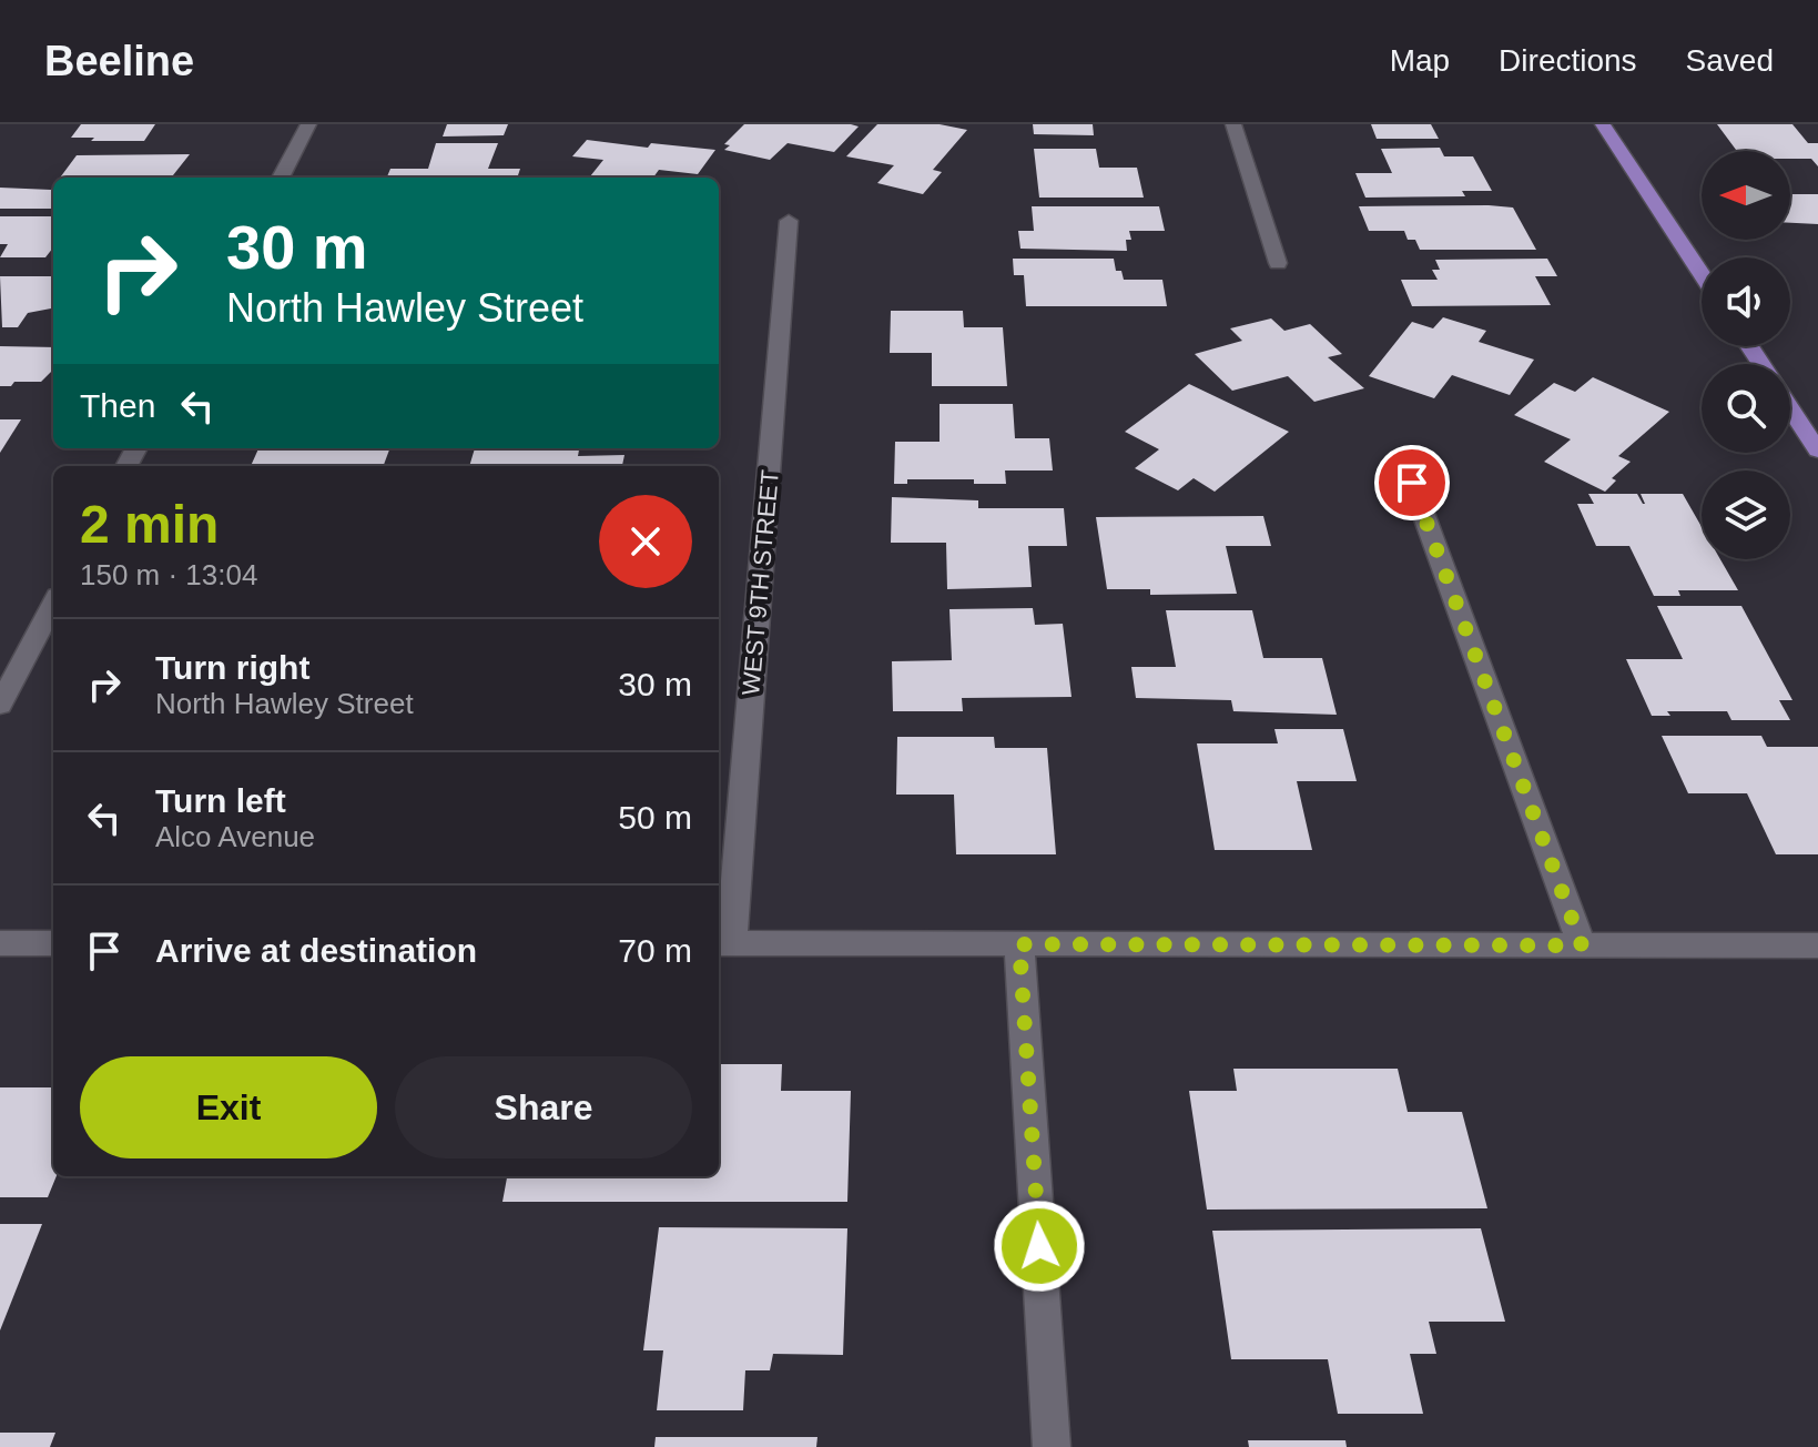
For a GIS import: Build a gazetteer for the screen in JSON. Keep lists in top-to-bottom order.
{
  "streets": {
    "street": ["WEST 9TH STREET"]
  },
  "north": "left",
  "page": {
    "header": "Beeline",
    "nav": ["Map", "Directions", "Saved"],
    "turn": ["30 m", "North Hawley Street"],
    "then": "Then",
    "heading": ["2 min", "150 m · 13:04"],
    "list": [
      {
        "name": "Turn right",
        "note": "North Hawley Street",
        "value": "30 m"
      },
      {
        "name": "Turn left",
        "note": "Alco Avenue",
        "value": "50 m"
      },
      {
        "name": "Arrive at destination",
        "value": "70 m"
      }
    ],
    "buttons": ["Exit", "Share"]
  }
}
